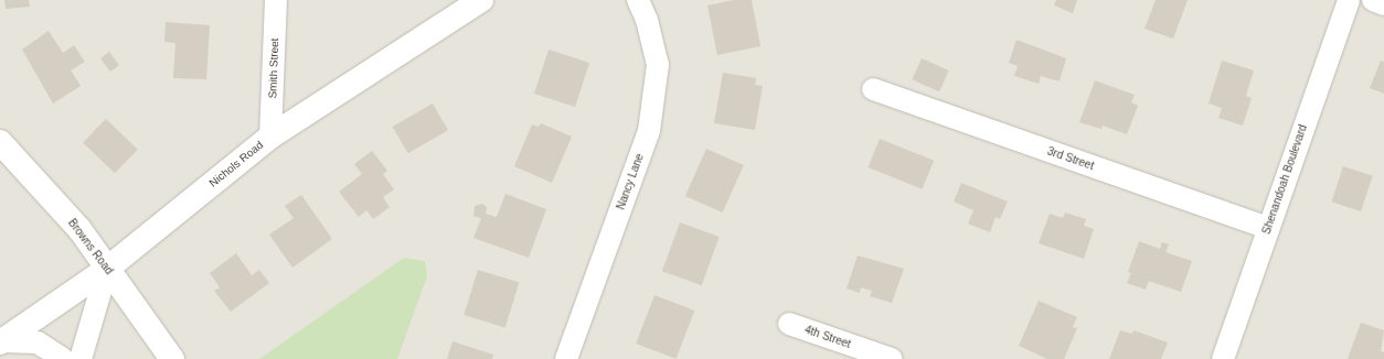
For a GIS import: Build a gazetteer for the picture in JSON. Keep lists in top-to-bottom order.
{
  "streets": {
    "street": [
      "Smith Street",
      "3rd Street",
      "Nichols Road",
      "Shenandoah Boulevard",
      "Nancy Lane",
      "Browns Road",
      "4th Street"
    ]
  },
  "crossings": [
    ["Smith Street", "Nichols Road"],
    ["3rd Street", "Shenandoah Boulevard"],
    ["Nichols Road", "Browns Road"]
  ]
}
